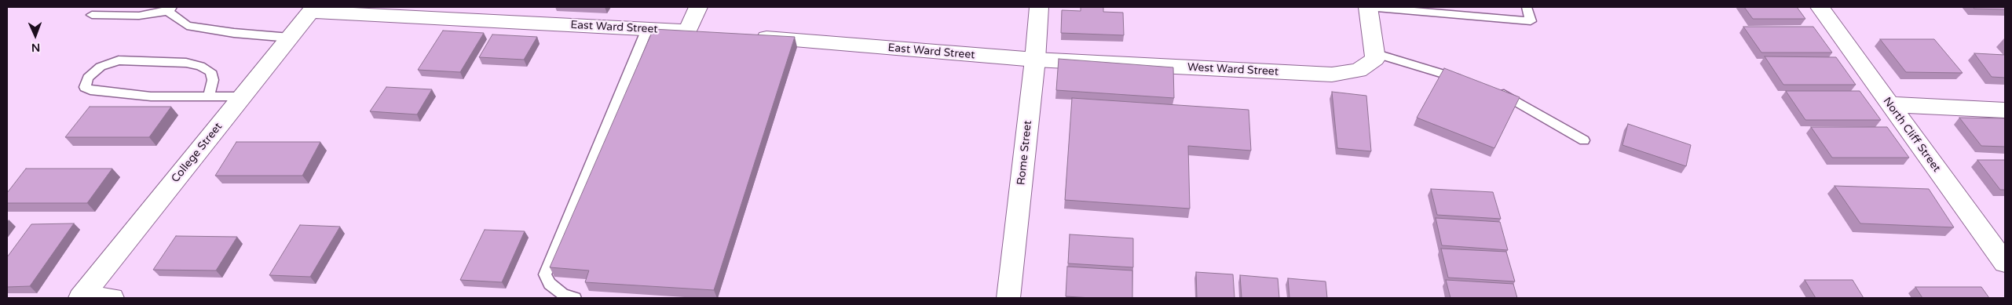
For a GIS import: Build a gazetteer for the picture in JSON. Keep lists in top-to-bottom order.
{
  "streets": {
    "street": [
      "East Ward Street",
      "West Ward Street",
      "North Cliff Street",
      "College Street",
      "Rome Street"
    ]
  },
  "crossings": [
    ["East Ward Street", "West Ward Street"],
    ["East Ward Street", "College Street"],
    ["East Ward Street", "Rome Street"],
    ["West Ward Street", "Rome Street"]
  ],
  "north": "bottom"
}
